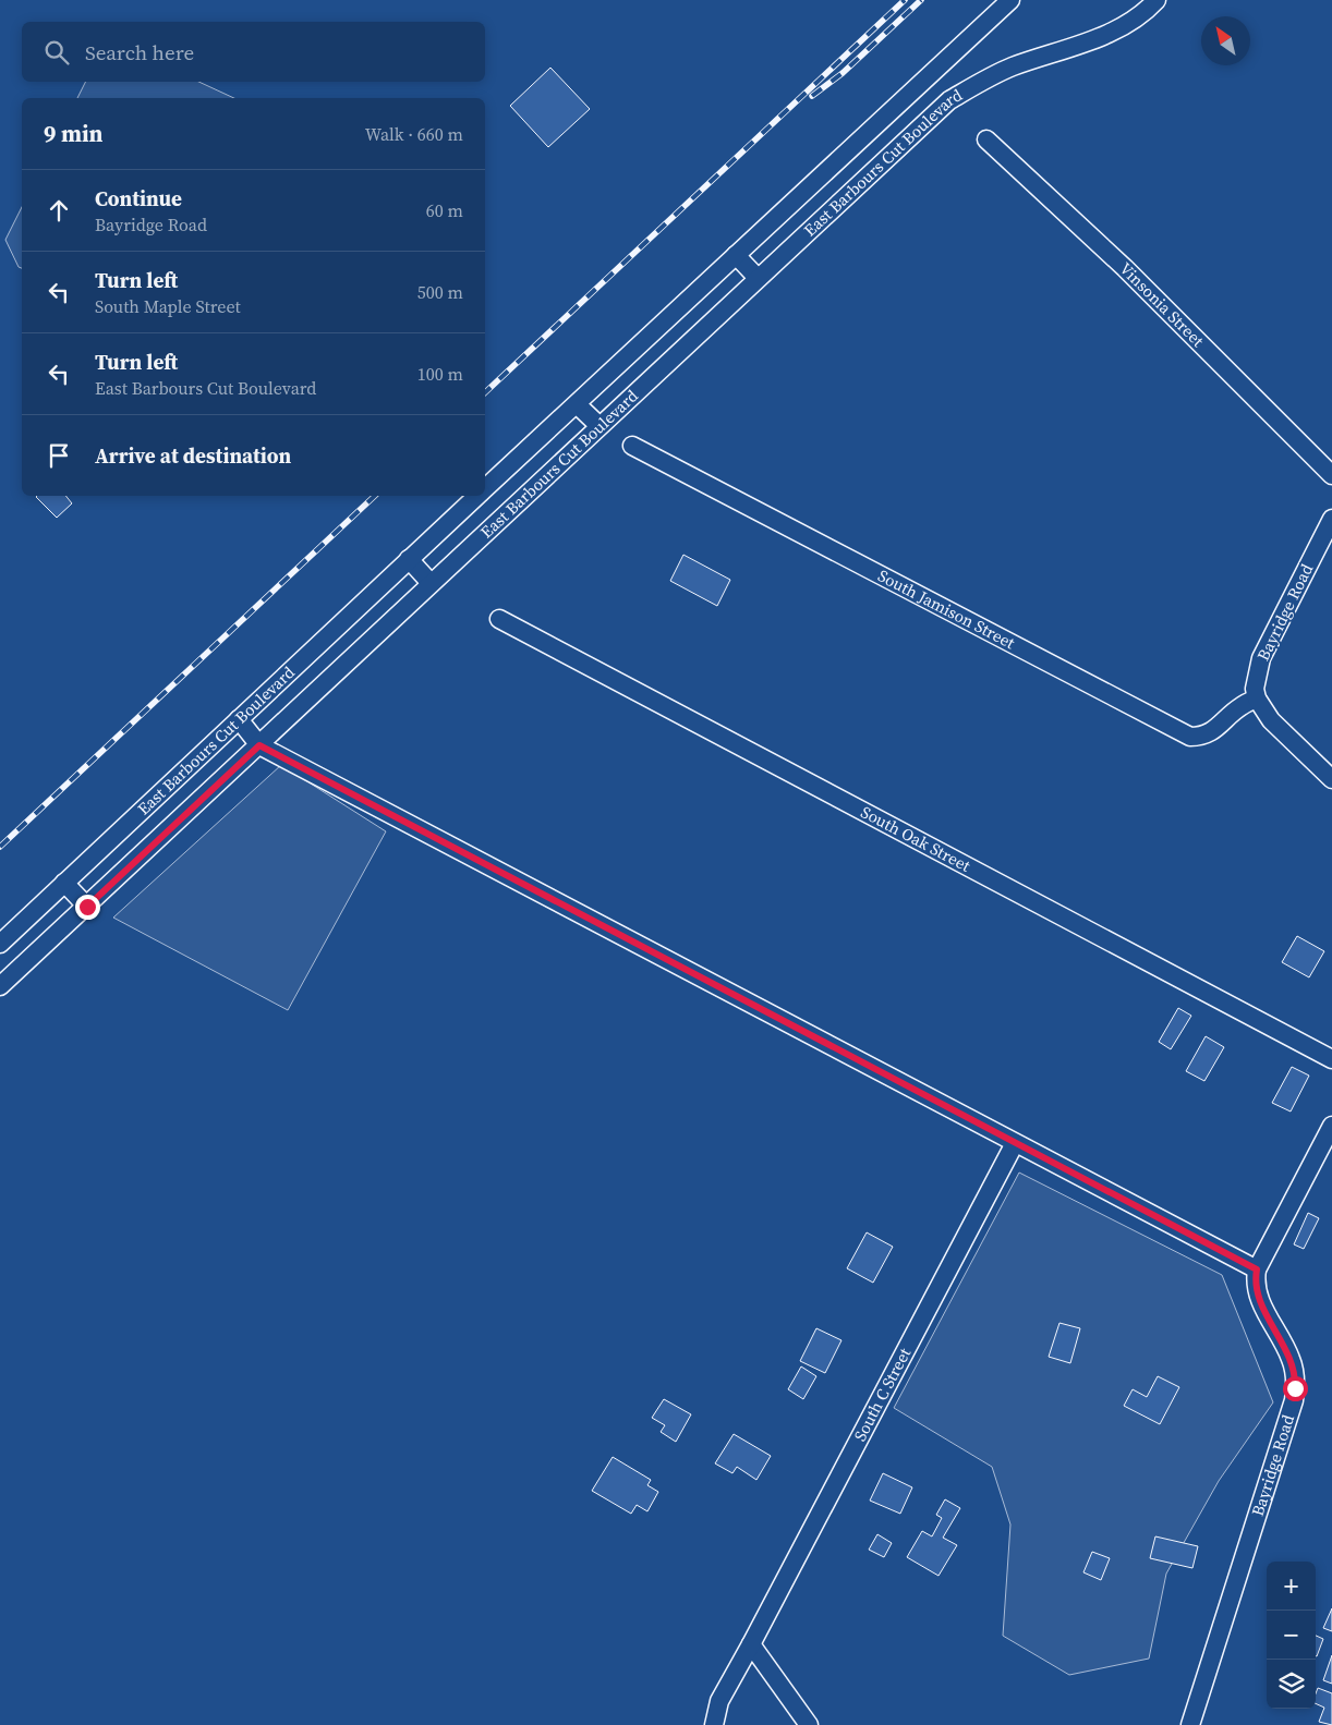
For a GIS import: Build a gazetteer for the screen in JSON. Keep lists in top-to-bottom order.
{
  "streets": {
    "street": [
      "East Barbours Cut Boulevard",
      "Vinsonia Street",
      "South Jamison Street",
      "Bayridge Road",
      "South Oak Street",
      "South C Street"
    ]
  },
  "crossings": [
    ["South Jamison Street", "Bayridge Road"]
  ],
  "north": "top left",
  "page": {
    "search": "Search here",
    "heading": ["9 min", "Walk · 660 m"],
    "list": [
      ["Continue", "Bayridge Road", "60 m"],
      ["Turn left", "South Maple Street", "500 m"],
      ["Turn left", "East Barbours Cut Boulevard", "100 m"],
      "Arrive at destination"
    ],
    "map_buttons": ["+", "−"]
  }
}
